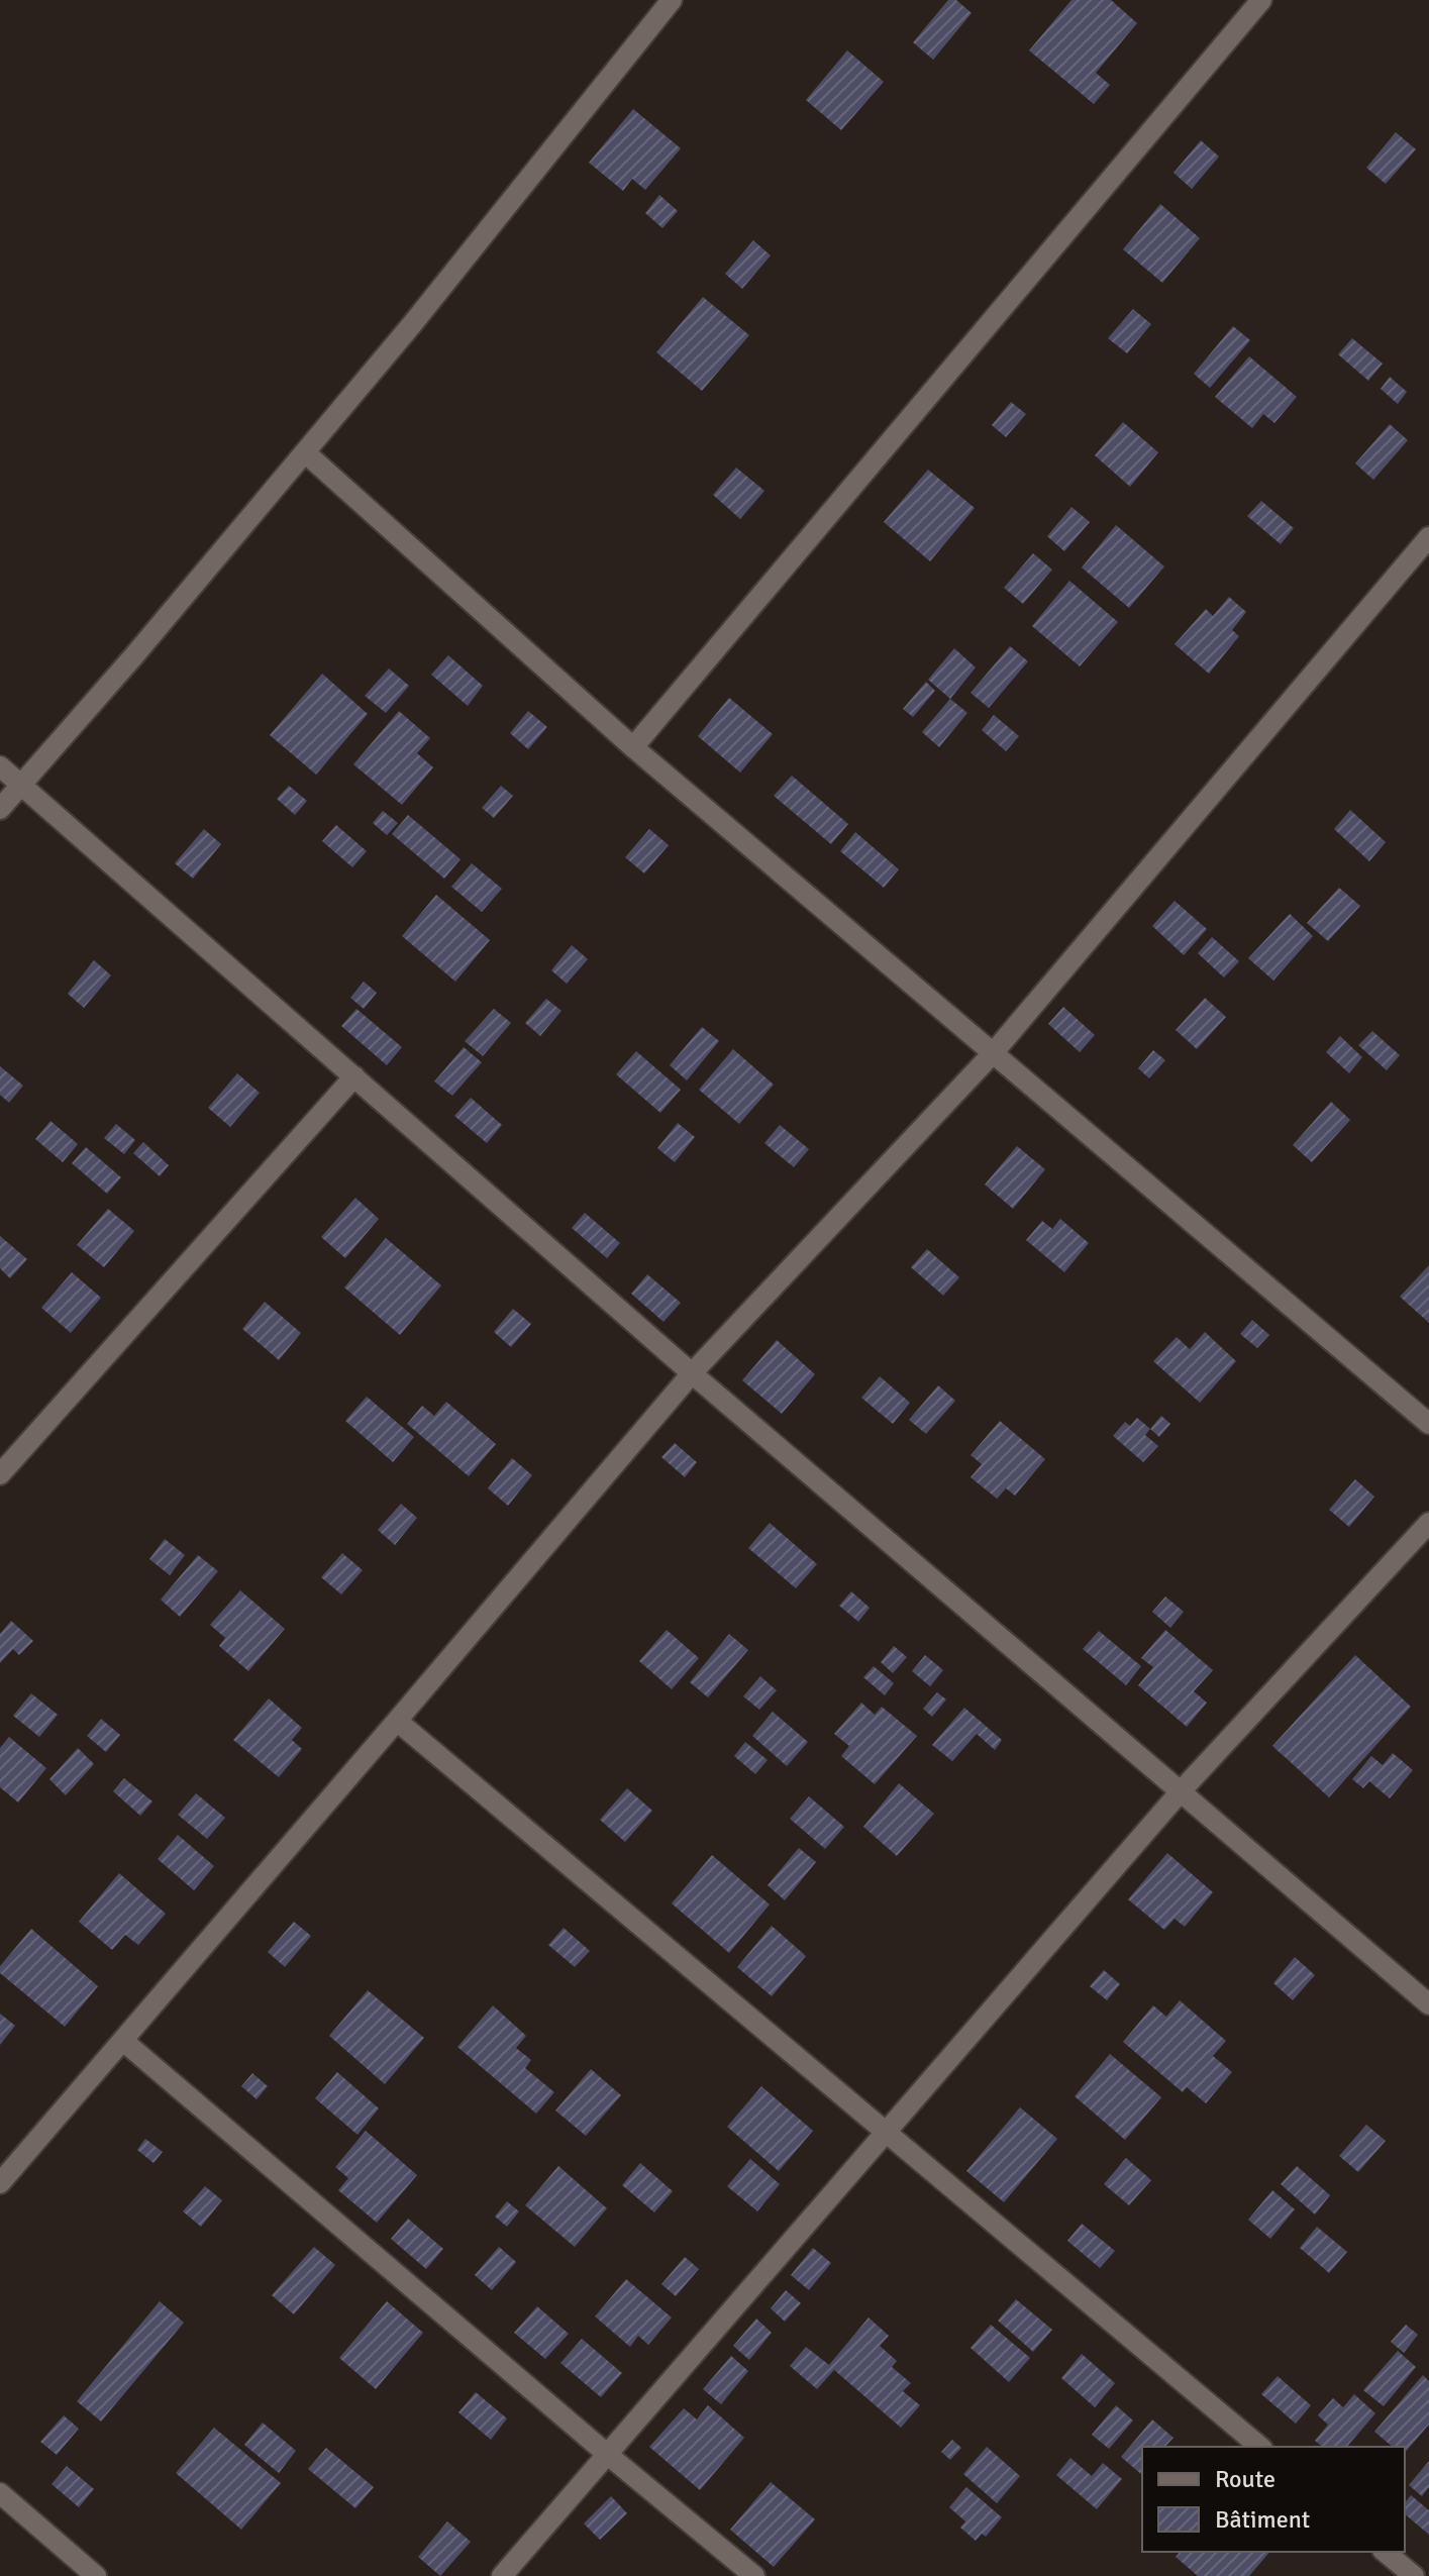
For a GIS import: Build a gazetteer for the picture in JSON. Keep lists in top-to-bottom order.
{
  "legend": ["Route", "Bâtiment"]
}
